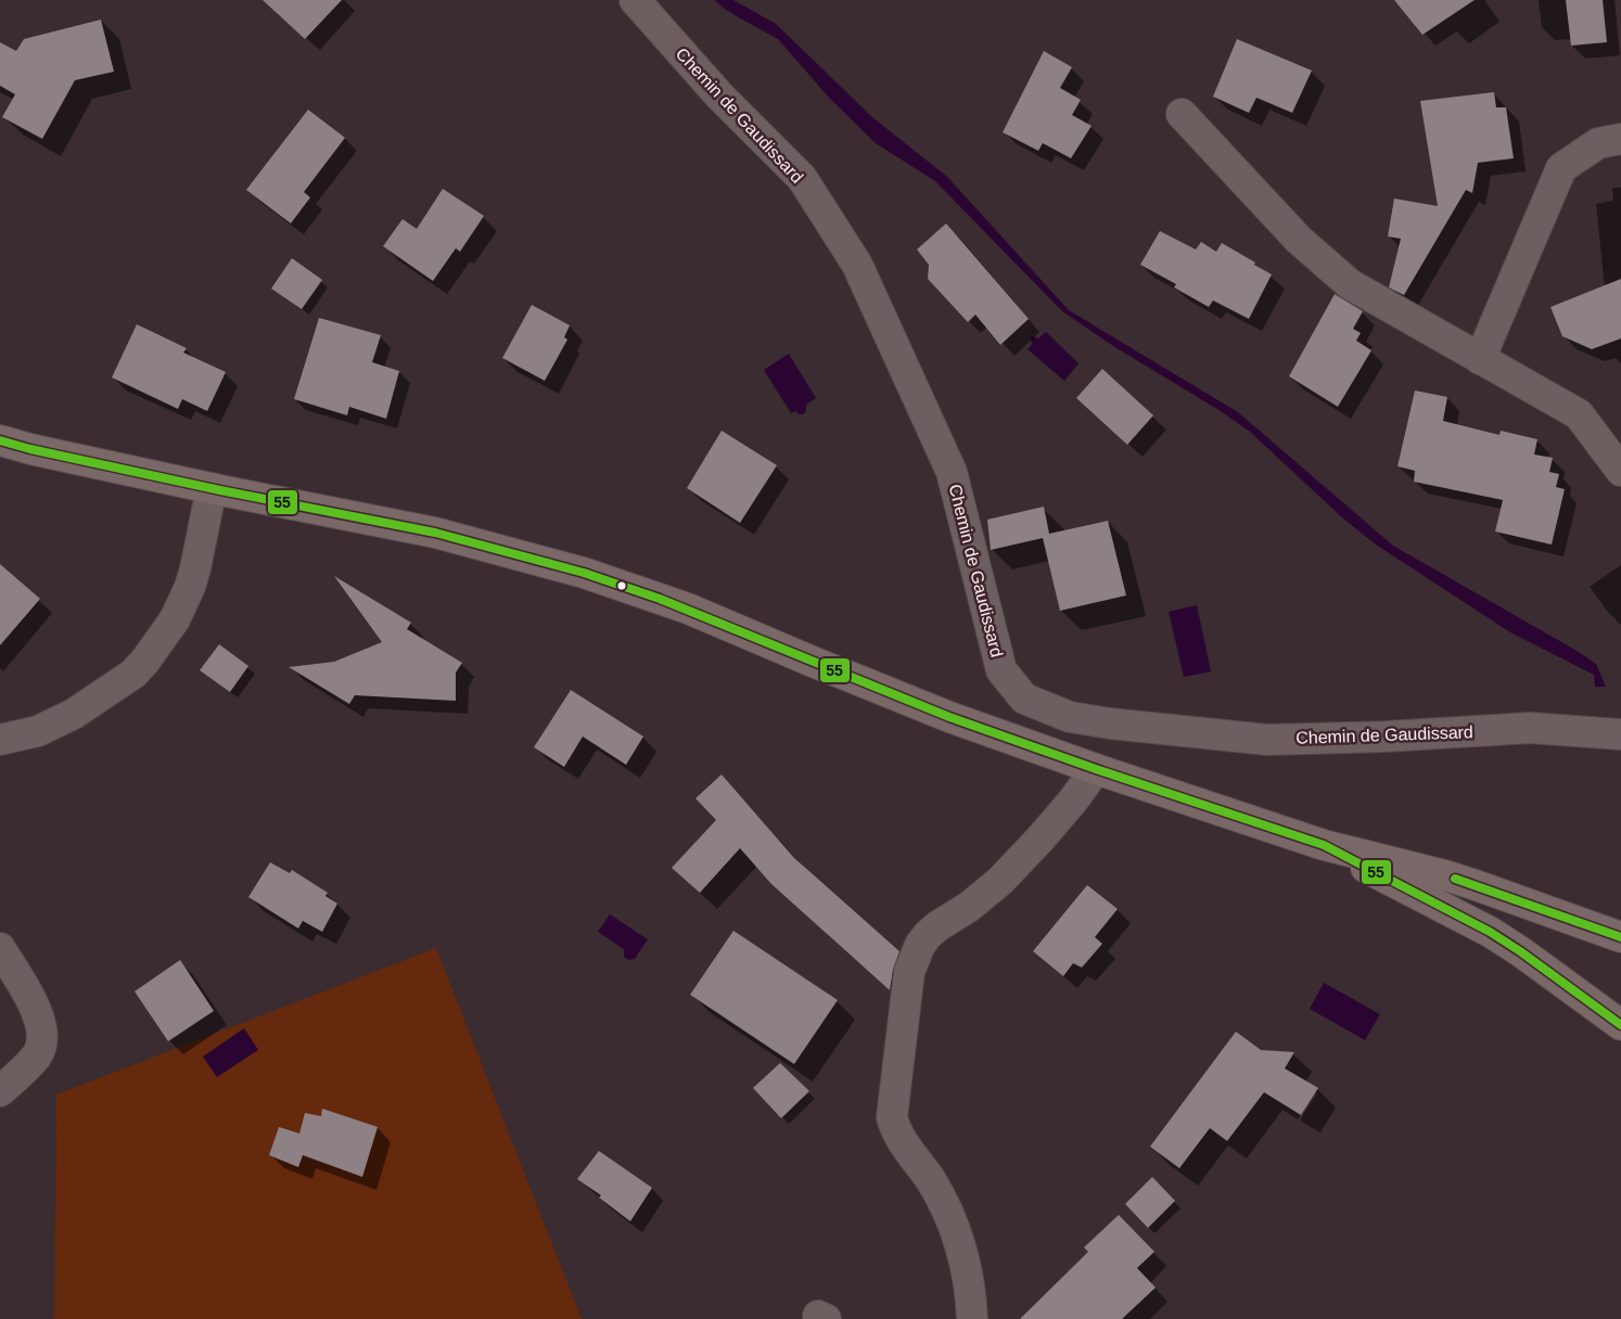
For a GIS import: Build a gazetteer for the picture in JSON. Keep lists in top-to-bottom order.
{
  "streets": {
    "street": ["Chemin de Gaudissard"]
  },
  "lines": ["transit line 55"]
}
